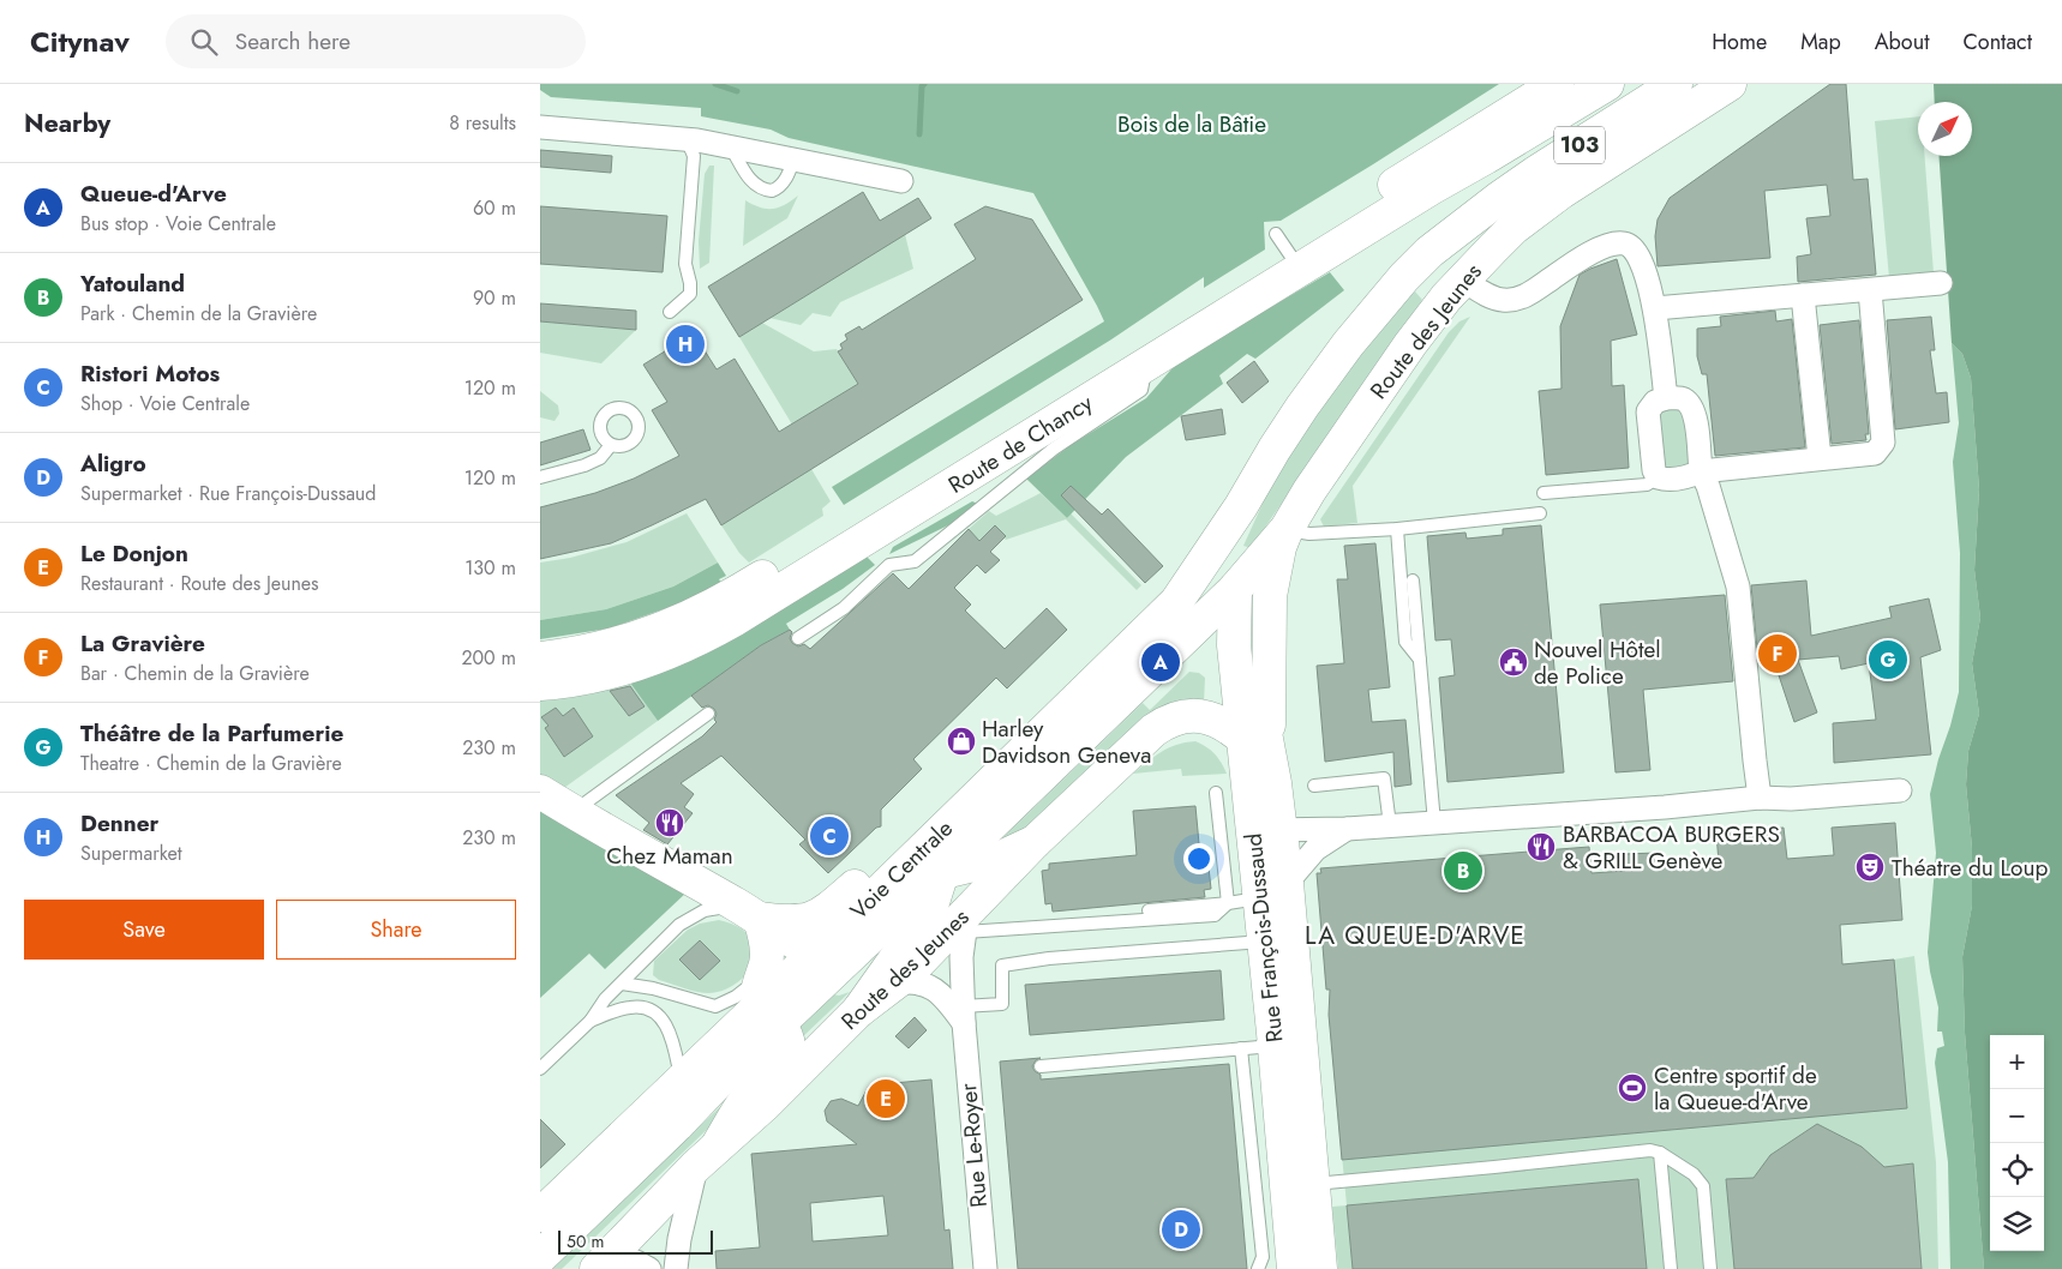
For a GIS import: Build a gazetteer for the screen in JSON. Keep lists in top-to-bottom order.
{
  "streets": {
    "main road": [
      "103",
      "Route des Jeunes",
      "Route de Chancy",
      "Voie Centrale",
      "Rue François-Dussaud"
    ],
    "street": ["Rue Le-Royer"]
  },
  "crossings": [
    ["Route des Jeunes", "Voie Centrale"],
    ["Route des Jeunes", "Rue François-Dussaud"],
    ["Route des Jeunes", "Rue Le-Royer"],
    ["Voie Centrale", "Rue François-Dussaud"]
  ],
  "districts": ["LA QUEUE-D'ARVE"],
  "parks": ["Bois de la Bâtie"],
  "places": {
    "public building": ["Nouvel Hôtel de Police"],
    "shop": ["Harley Davidson Geneva"],
    "restaurant": ["Chez Maman", "BARBACOA BURGERS & GRILL Genève"],
    "theatre": ["Théatre du Loup"],
    "sports": ["Centre sportif de la Queue-d'Arve"]
  },
  "scale_bar": "50 m",
  "north": "top right",
  "page": {
    "header": "Citynav",
    "search": "Search here",
    "nav": [
      "Home",
      "Map",
      "About",
      "Contact"
    ],
    "heading": ["Nearby", "8 results"],
    "list": [
      {
        "mark": "A",
        "name": "Queue-d'Arve",
        "note": "Bus stop · Voie Centrale",
        "value": "60 m"
      },
      {
        "mark": "B",
        "name": "Yatouland",
        "note": "Park · Chemin de la Gravière",
        "value": "90 m"
      },
      {
        "mark": "C",
        "name": "Ristori Motos",
        "note": "Shop · Voie Centrale",
        "value": "120 m"
      },
      {
        "mark": "D",
        "name": "Aligro",
        "note": "Supermarket · Rue François-Dussaud",
        "value": "120 m"
      },
      {
        "mark": "E",
        "name": "Le Donjon",
        "note": "Restaurant · Route des Jeunes",
        "value": "130 m"
      },
      {
        "mark": "F",
        "name": "La Gravière",
        "note": "Bar · Chemin de la Gravière",
        "value": "200 m"
      },
      {
        "mark": "G",
        "name": "Théâtre de la Parfumerie",
        "note": "Theatre · Chemin de la Gravière",
        "value": "230 m"
      },
      {
        "mark": "H",
        "name": "Denner",
        "note": "Supermarket",
        "value": "230 m"
      }
    ],
    "pins": [
      "H",
      "F",
      "G",
      "A",
      "C",
      "B",
      "E",
      "D"
    ],
    "buttons": ["Save", "Share"],
    "map_buttons": ["+", "−"],
    "scale": "50 m"
  }
}
